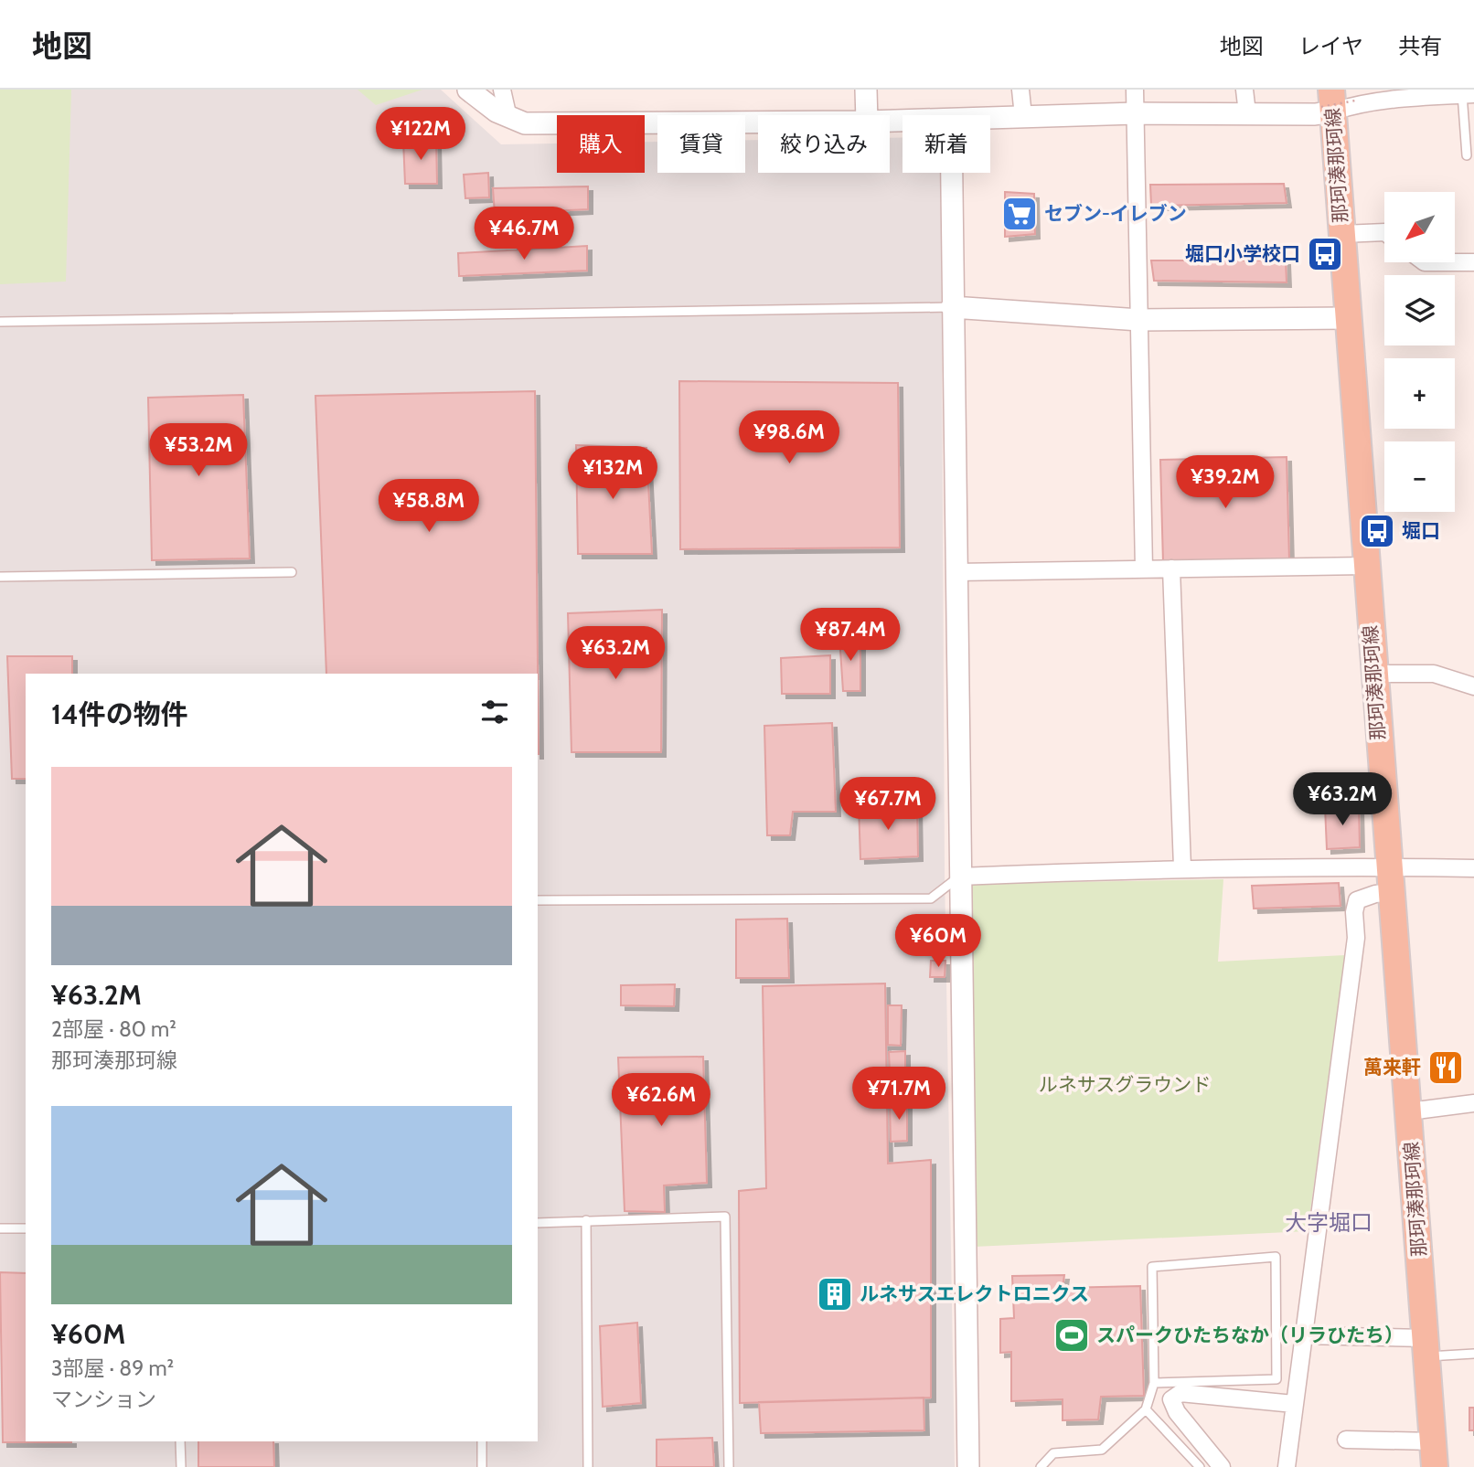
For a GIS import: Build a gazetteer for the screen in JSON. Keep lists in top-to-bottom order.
{
  "streets": {
    "main road": ["那珂湊那珂線"]
  },
  "districts": ["大字堀口"],
  "parks": ["ルネサスグラウンド"],
  "places": {
    "supermarket": ["セブン-イレブン"],
    "bus stop": ["堀口小学校口", "堀口"],
    "restaurant": ["萬来軒"],
    "building": ["ルネサスエレクトロニクス"],
    "sports": ["スパークひたちなか（リラひたち）"]
  },
  "north": "bottom left",
  "page": {
    "header": "地図",
    "nav": ["地図", "レイヤ", "共有"],
    "price": [
      "¥122M",
      "¥46.7M",
      "¥98.6M",
      "¥53.2M",
      "¥132M",
      "¥39.2M",
      "¥58.8M",
      "¥87.4M",
      "¥63.2M",
      "¥63.2M",
      "¥67.7M",
      "¥60M",
      "¥71.7M",
      "¥62.6M"
    ],
    "chip": [
      "購入",
      "賃貸",
      "絞り込み",
      "新着"
    ],
    "map_buttons": ["+", "−"],
    "heading": "14件の物件",
    "list": [
      {
        "name": "¥63.2M",
        "note": "2部屋 · 80 m² · 那珂湊那珂線"
      },
      {
        "name": "¥60M",
        "note": "3部屋 · 89 m² · マンション"
      }
    ]
  }
}
